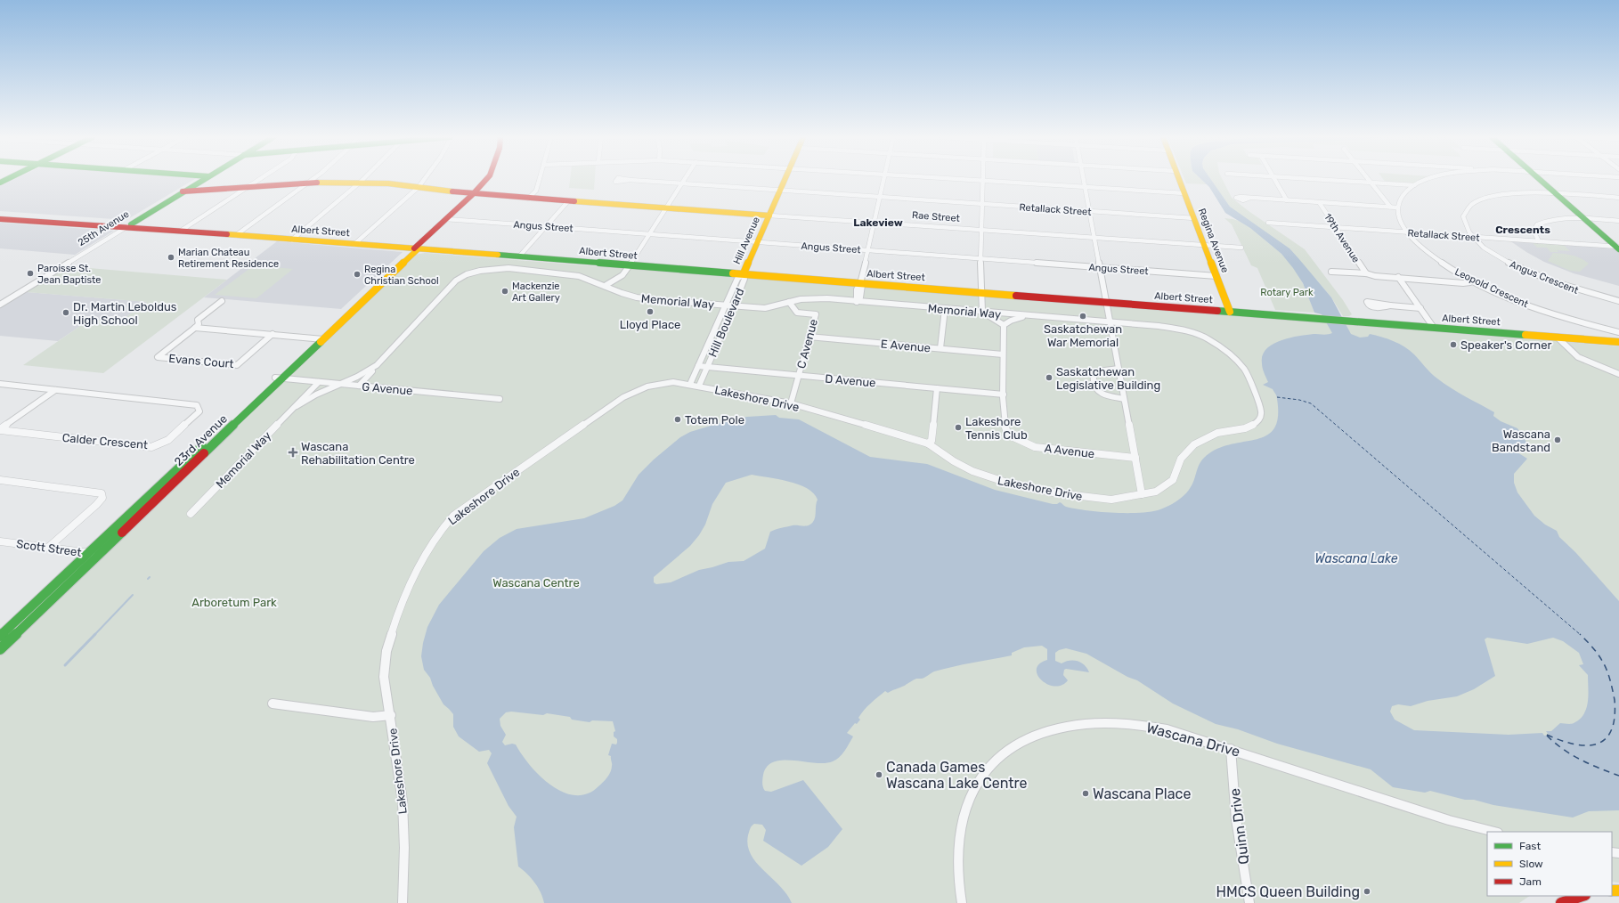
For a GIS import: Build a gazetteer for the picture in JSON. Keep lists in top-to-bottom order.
{
  "streets": {
    "street": [
      "Retallack Street",
      "Rae Street",
      "Angus Street",
      "25th Avenue",
      "Albert Street",
      "19th Avenue",
      "Hill Avenue",
      "Regina Avenue",
      "Angus Crescent",
      "Leopold Crescent",
      "Memorial Way",
      "Hill Boulevard",
      "C Avenue",
      "E Avenue",
      "Evans Court",
      "D Avenue",
      "G Avenue",
      "Lakeshore Drive",
      "23rd Avenue",
      "Calder Crescent",
      "A Avenue",
      "Scott Street",
      "Wascana Drive",
      "Quinn Drive"
    ]
  },
  "crossings": [
    ["Retallack Street", "19th Avenue"],
    ["Retallack Street", "Hill Avenue"],
    ["Retallack Street", "Regina Avenue"],
    ["Retallack Street", "Angus Crescent"],
    ["Retallack Street", "Leopold Crescent"],
    ["Rae Street", "25th Avenue"],
    ["Rae Street", "Hill Avenue"],
    ["Rae Street", "Regina Avenue"],
    ["Rae Street", "23rd Avenue"],
    ["Angus Street", "Hill Avenue"],
    ["Angus Street", "Regina Avenue"],
    ["Angus Street", "23rd Avenue"],
    ["25th Avenue", "Albert Street"],
    ["Albert Street", "Hill Avenue"],
    ["Albert Street", "Regina Avenue"],
    ["Albert Street", "Hill Boulevard"],
    ["Albert Street", "23rd Avenue"],
    ["Hill Avenue", "Hill Boulevard"],
    ["Memorial Way", "Hill Boulevard"],
    ["Memorial Way", "C Avenue"],
    ["Memorial Way", "G Avenue"],
    ["Memorial Way", "Lakeshore Drive"],
    ["Hill Boulevard", "D Avenue"],
    ["Hill Boulevard", "Lakeshore Drive"],
    ["C Avenue", "E Avenue"],
    ["C Avenue", "D Avenue"],
    ["C Avenue", "Lakeshore Drive"],
    ["E Avenue", "A Avenue"],
    ["D Avenue", "A Avenue"],
    ["G Avenue", "23rd Avenue"],
    ["23rd Avenue", "Scott Street"],
    ["Wascana Drive", "Quinn Drive"]
  ],
  "districts": ["Lakeview", "Crescents"],
  "water": ["Wascana Lake"],
  "parks": ["Rotary Park", "Wascana Centre", "Arboretum Park"],
  "places": {
    "other": [
      "Marian Chateau Retirement Residence",
      "Paroisse St. Jean Baptiste",
      "Regina Christian School",
      "Mackenzie Art Gallery",
      "Lloyd Place",
      "Dr. Martin Leboldus High School",
      "Saskatchewan War Memorial",
      "Speaker's Corner",
      "Saskatchewan Legislative Building",
      "Totem Pole",
      "Lakeshore Tennis Club",
      "Wascana Bandstand",
      "Canada Games Wascana Lake Centre",
      "Wascana Place",
      "HMCS Queen Building"
    ],
    "health": ["Wascana Rehabilitation Centre"]
  },
  "legend": ["Fast", "Slow", "Jam"]
}
